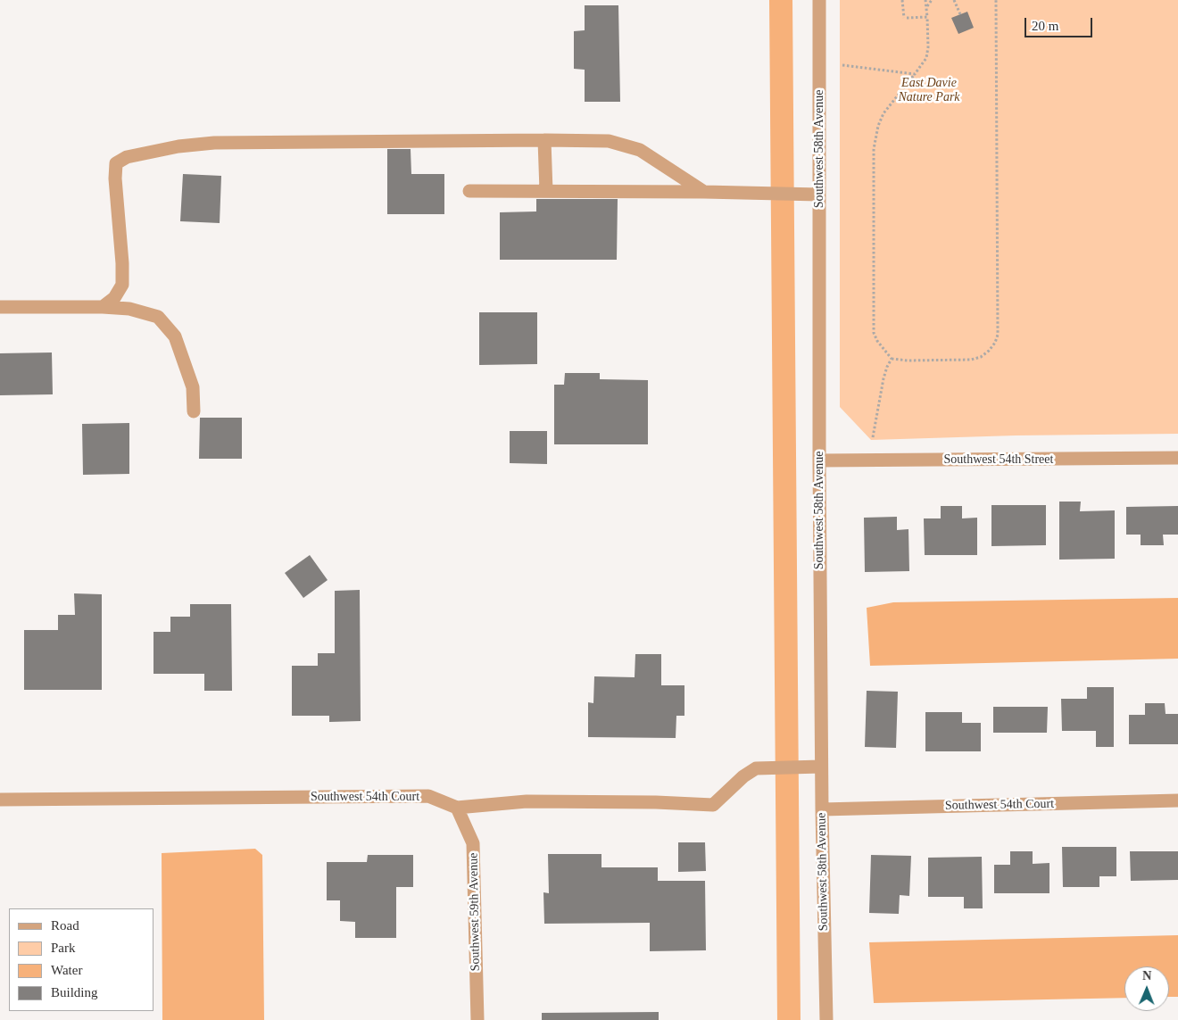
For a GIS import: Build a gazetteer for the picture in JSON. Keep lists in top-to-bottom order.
{
  "streets": {
    "street": [
      "Southwest 58th Avenue",
      "Southwest 54th Street",
      "Southwest 54th Court",
      "Southwest 59th Avenue"
    ]
  },
  "crossings": [
    ["Southwest 58th Avenue", "Southwest 54th Street"],
    ["Southwest 58th Avenue", "Southwest 54th Court"],
    ["Southwest 54th Court", "Southwest 59th Avenue"]
  ],
  "parks": ["East Davie Nature Park"],
  "legend": [
    "Road",
    "Park",
    "Water",
    "Building"
  ],
  "scale_bar": "20 m",
  "north": "top"
}
